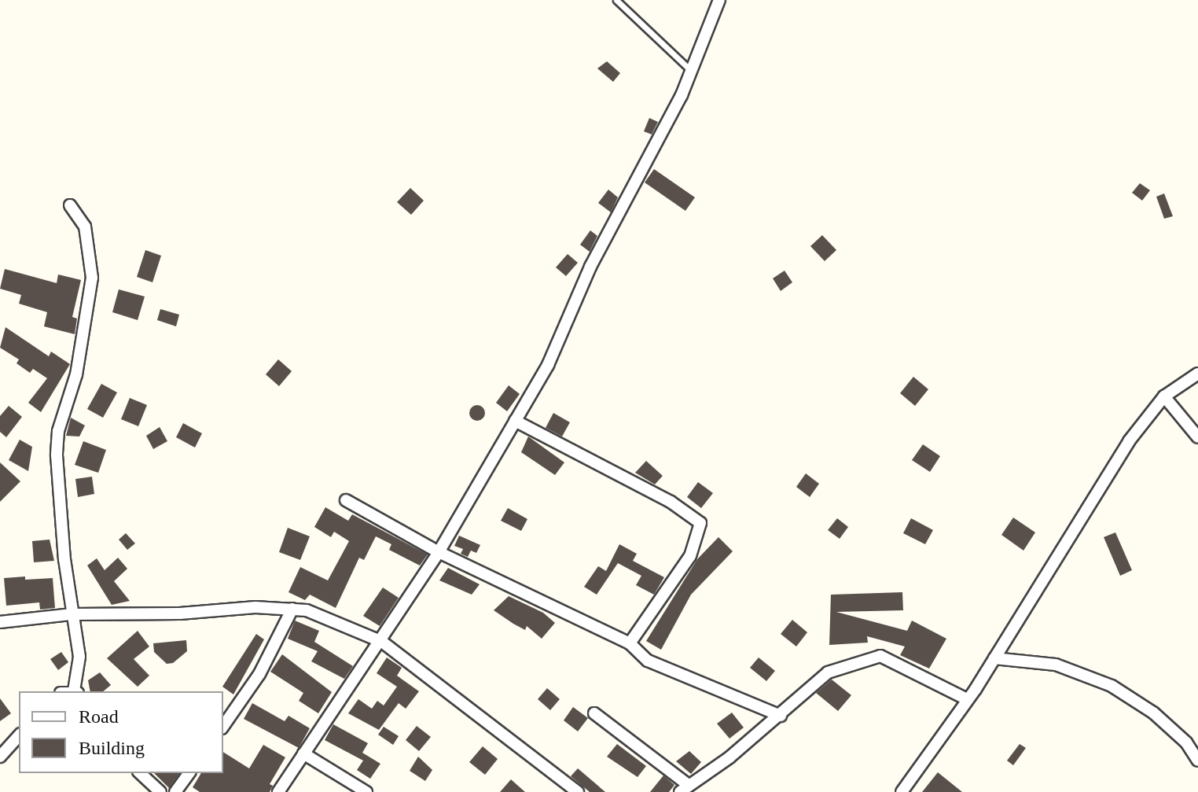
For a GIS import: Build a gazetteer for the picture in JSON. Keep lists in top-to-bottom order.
{
  "legend": ["Road", "Building"]
}
